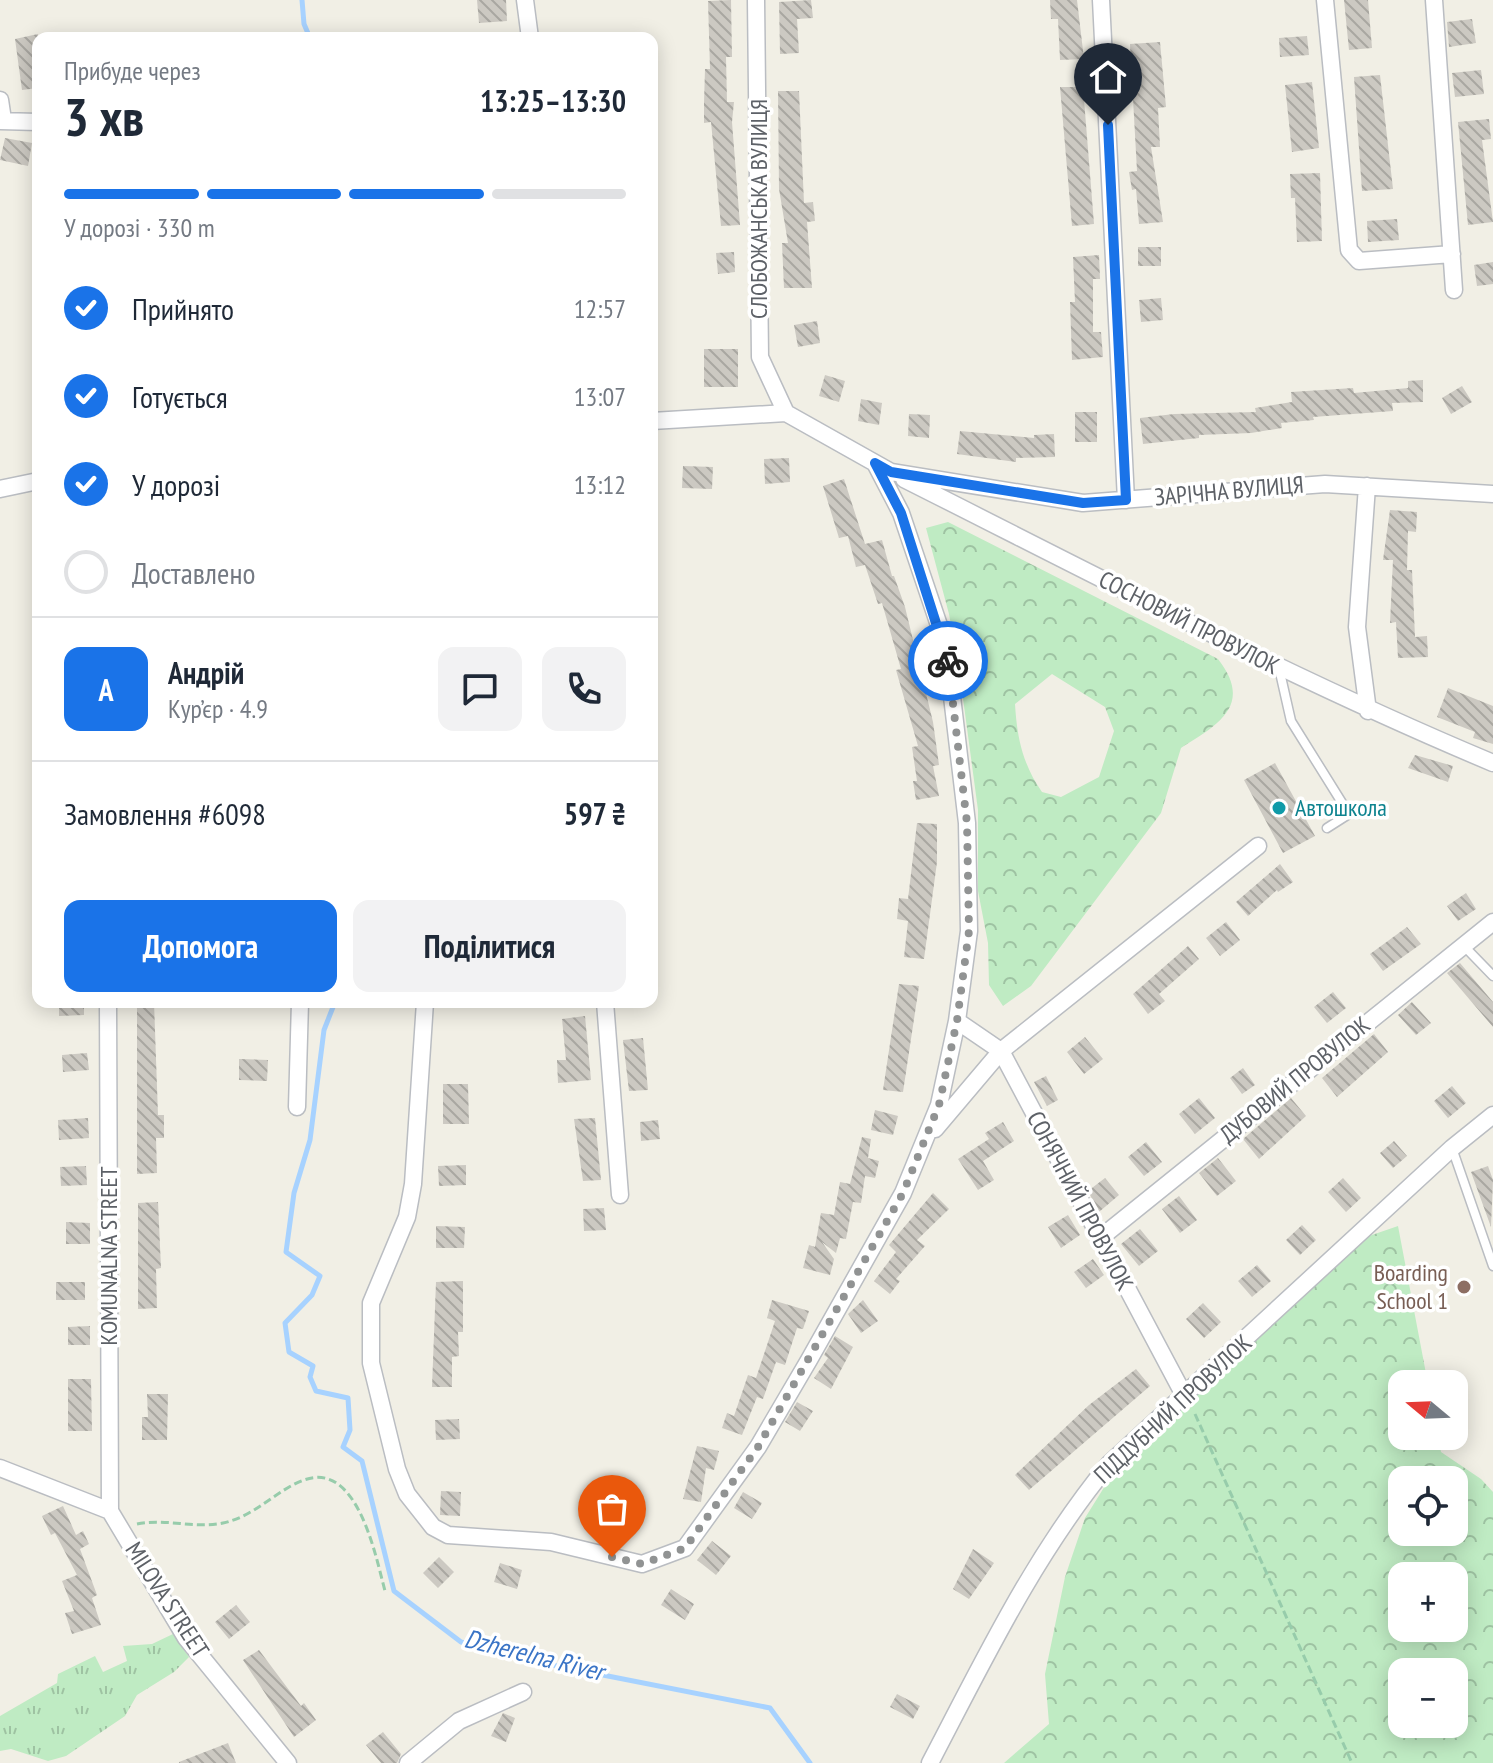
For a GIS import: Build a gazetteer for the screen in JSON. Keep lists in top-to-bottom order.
{
  "streets": {
    "street": [
      "СЛОБОЖАНСЬКА ВУЛИЦЯ",
      "ЗАРІЧНА ВУЛИЦЯ",
      "СОСНОВИЙ ПРОВУЛОК",
      "ДУБОВИЙ ПРОВУЛОК",
      "СОНЯЧНИЙ ПРОВУЛОК",
      "KOMUNALNA STREET",
      "ПІДДУБНИЙ ПРОВУЛОК",
      "MILOVA STREET"
    ]
  },
  "crossings": [
    ["СЛОБОЖАНСЬКА ВУЛИЦЯ", "ЗАРІЧНА ВУЛИЦЯ"],
    ["ЗАРІЧНА ВУЛИЦЯ", "СОСНОВИЙ ПРОВУЛОК"],
    ["ДУБОВИЙ ПРОВУЛОК", "СОНЯЧНИЙ ПРОВУЛОК"],
    ["СОНЯЧНИЙ ПРОВУЛОК", "ПІДДУБНИЙ ПРОВУЛОК"],
    ["KOMUNALNA STREET", "MILOVA STREET"]
  ],
  "water": ["Dzherelna River"],
  "places": ["Автошкола", "Boarding School 1"],
  "north": "left",
  "page": {
    "heading": ["3 хв", "Прибуде через", "13:25–13:30"],
    "panel": [
      "Андрій",
      "Кур’єр · 4.9",
      "Замовлення #6098",
      "597 ₴"
    ],
    "bar": "У дорозі · 330 m",
    "list": [
      ["Прийнято", "12:57"],
      ["Готується", "13:07"],
      ["У дорозі", "13:12"],
      "Доставлено"
    ],
    "round": "А",
    "buttons": ["Допомога", "Поділитися"],
    "map_buttons": ["+", "−"]
  }
}
